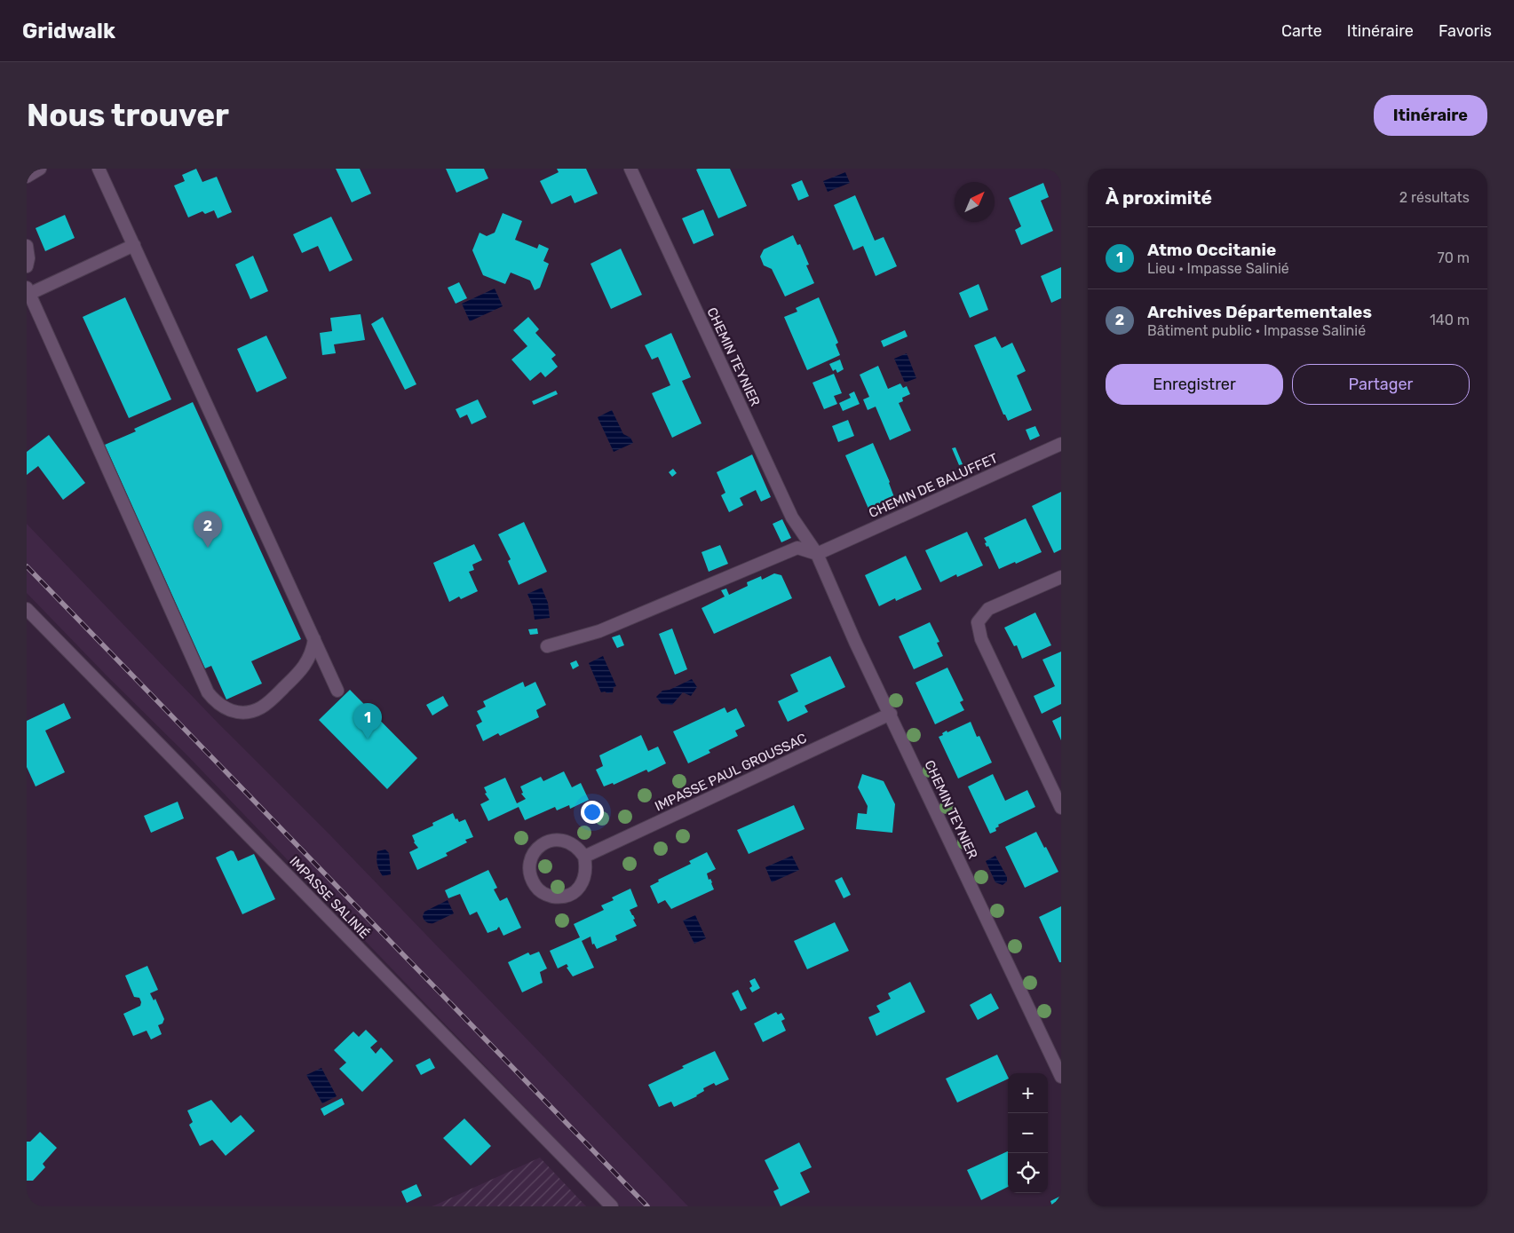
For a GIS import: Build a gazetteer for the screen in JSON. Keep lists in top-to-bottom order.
{
  "streets": {
    "street": [
      "CHEMIN TEYNIER",
      "CHEMIN DE BALUFFET",
      "IMPASSE PAUL GROUSSAC",
      "IMPASSE SALINIÉ"
    ]
  },
  "crossings": [
    ["CHEMIN TEYNIER", "CHEMIN DE BALUFFET"],
    ["CHEMIN TEYNIER", "IMPASSE PAUL GROUSSAC"]
  ],
  "north": "top right",
  "page": {
    "header": "Gridwalk",
    "nav": ["Carte", "Itinéraire", "Favoris"],
    "buttons": [
      "Itinéraire",
      ["Enregistrer", "Partager"]
    ],
    "title": "Nous trouver",
    "heading": ["À proximité", "2 résultats"],
    "list": [
      {
        "mark": "1",
        "name": "Atmo Occitanie",
        "note": "Lieu · Impasse Salinié",
        "value": "70 m"
      },
      {
        "mark": "2",
        "name": "Archives Départementales",
        "note": "Bâtiment public · Impasse Salinié",
        "value": "140 m"
      }
    ],
    "pins": ["2", "1"],
    "map_buttons": ["+", "−"]
  }
}
